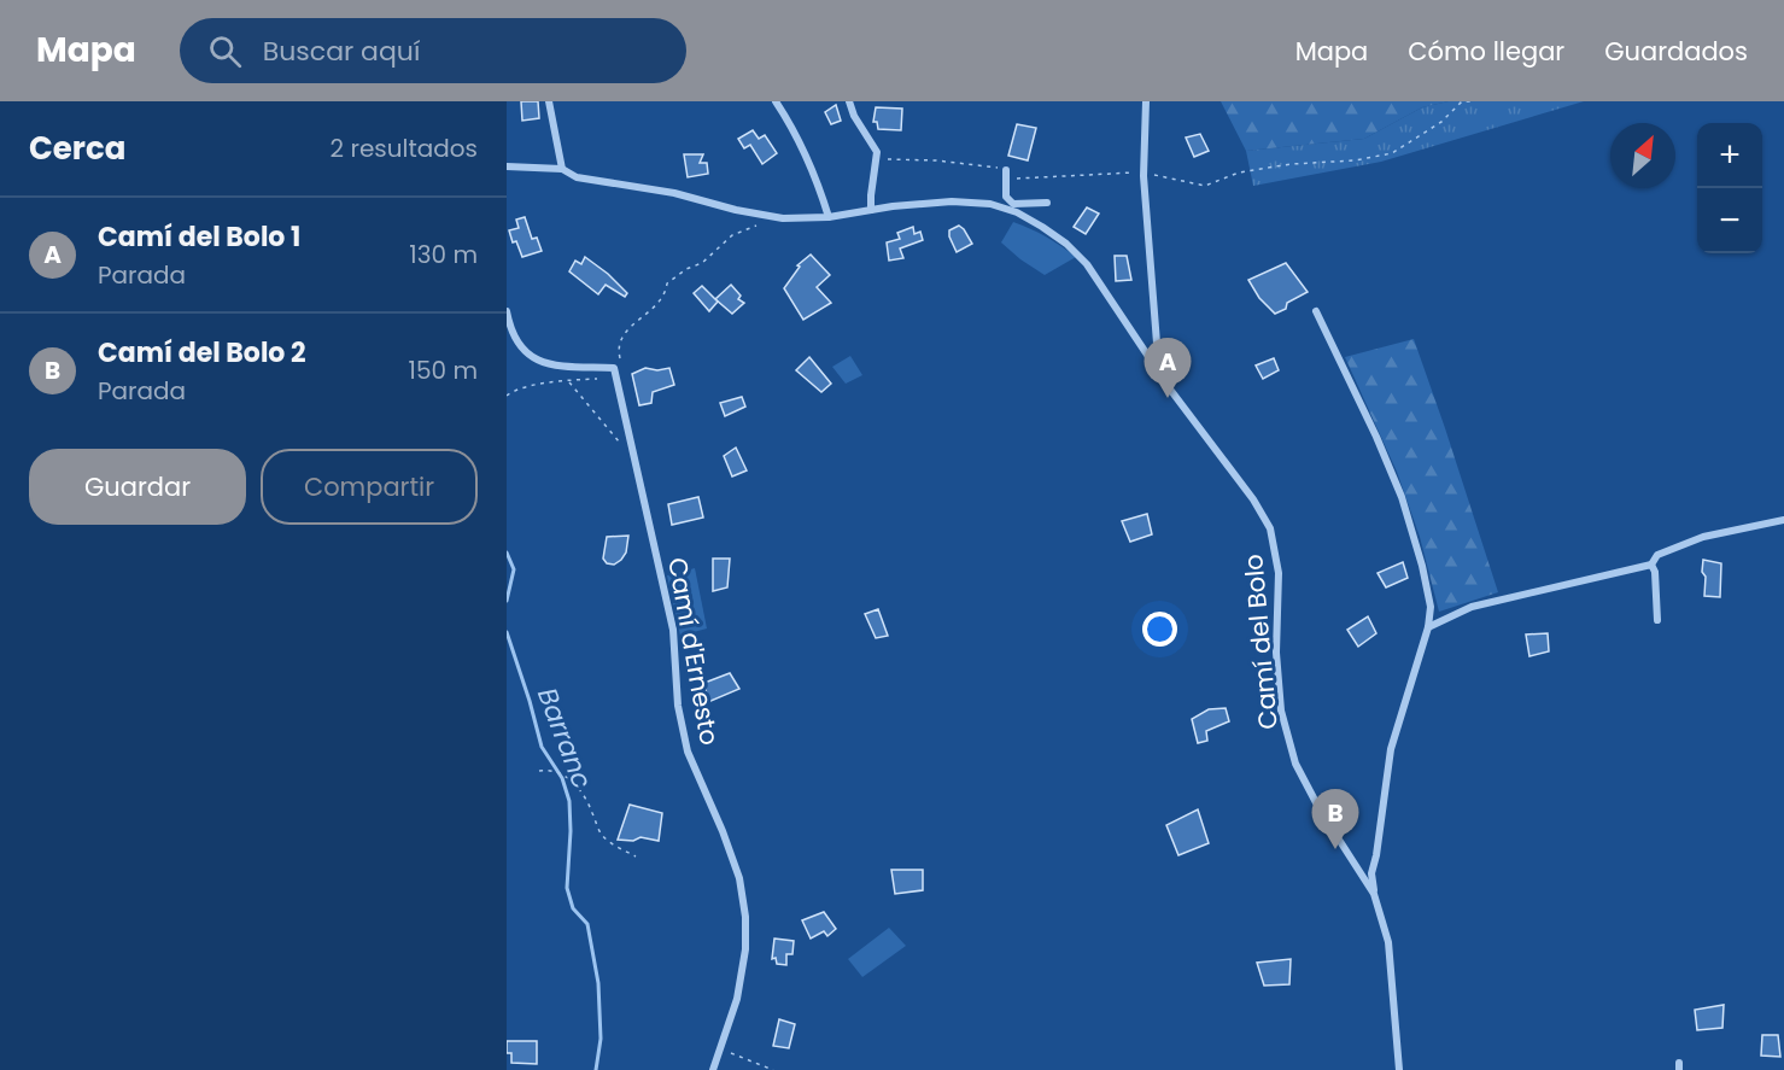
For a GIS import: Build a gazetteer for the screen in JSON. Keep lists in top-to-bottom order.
{
  "streets": {
    "street": ["Camí del Bolo", "Camí d'Ernesto"]
  },
  "water": ["Barranc"],
  "north": "top right",
  "page": {
    "header": "Mapa",
    "search": "Buscar aquí",
    "nav": ["Mapa", "Cómo llegar", "Guardados"],
    "heading": ["Cerca", "2 resultados"],
    "map_buttons": ["+", "−"],
    "list": [
      {
        "mark": "A",
        "name": "Camí del Bolo 1",
        "note": "Parada",
        "value": "130 m"
      },
      {
        "mark": "B",
        "name": "Camí del Bolo 2",
        "note": "Parada",
        "value": "150 m"
      }
    ],
    "pins": ["A", "B"],
    "buttons": ["Guardar", "Compartir"]
  }
}
